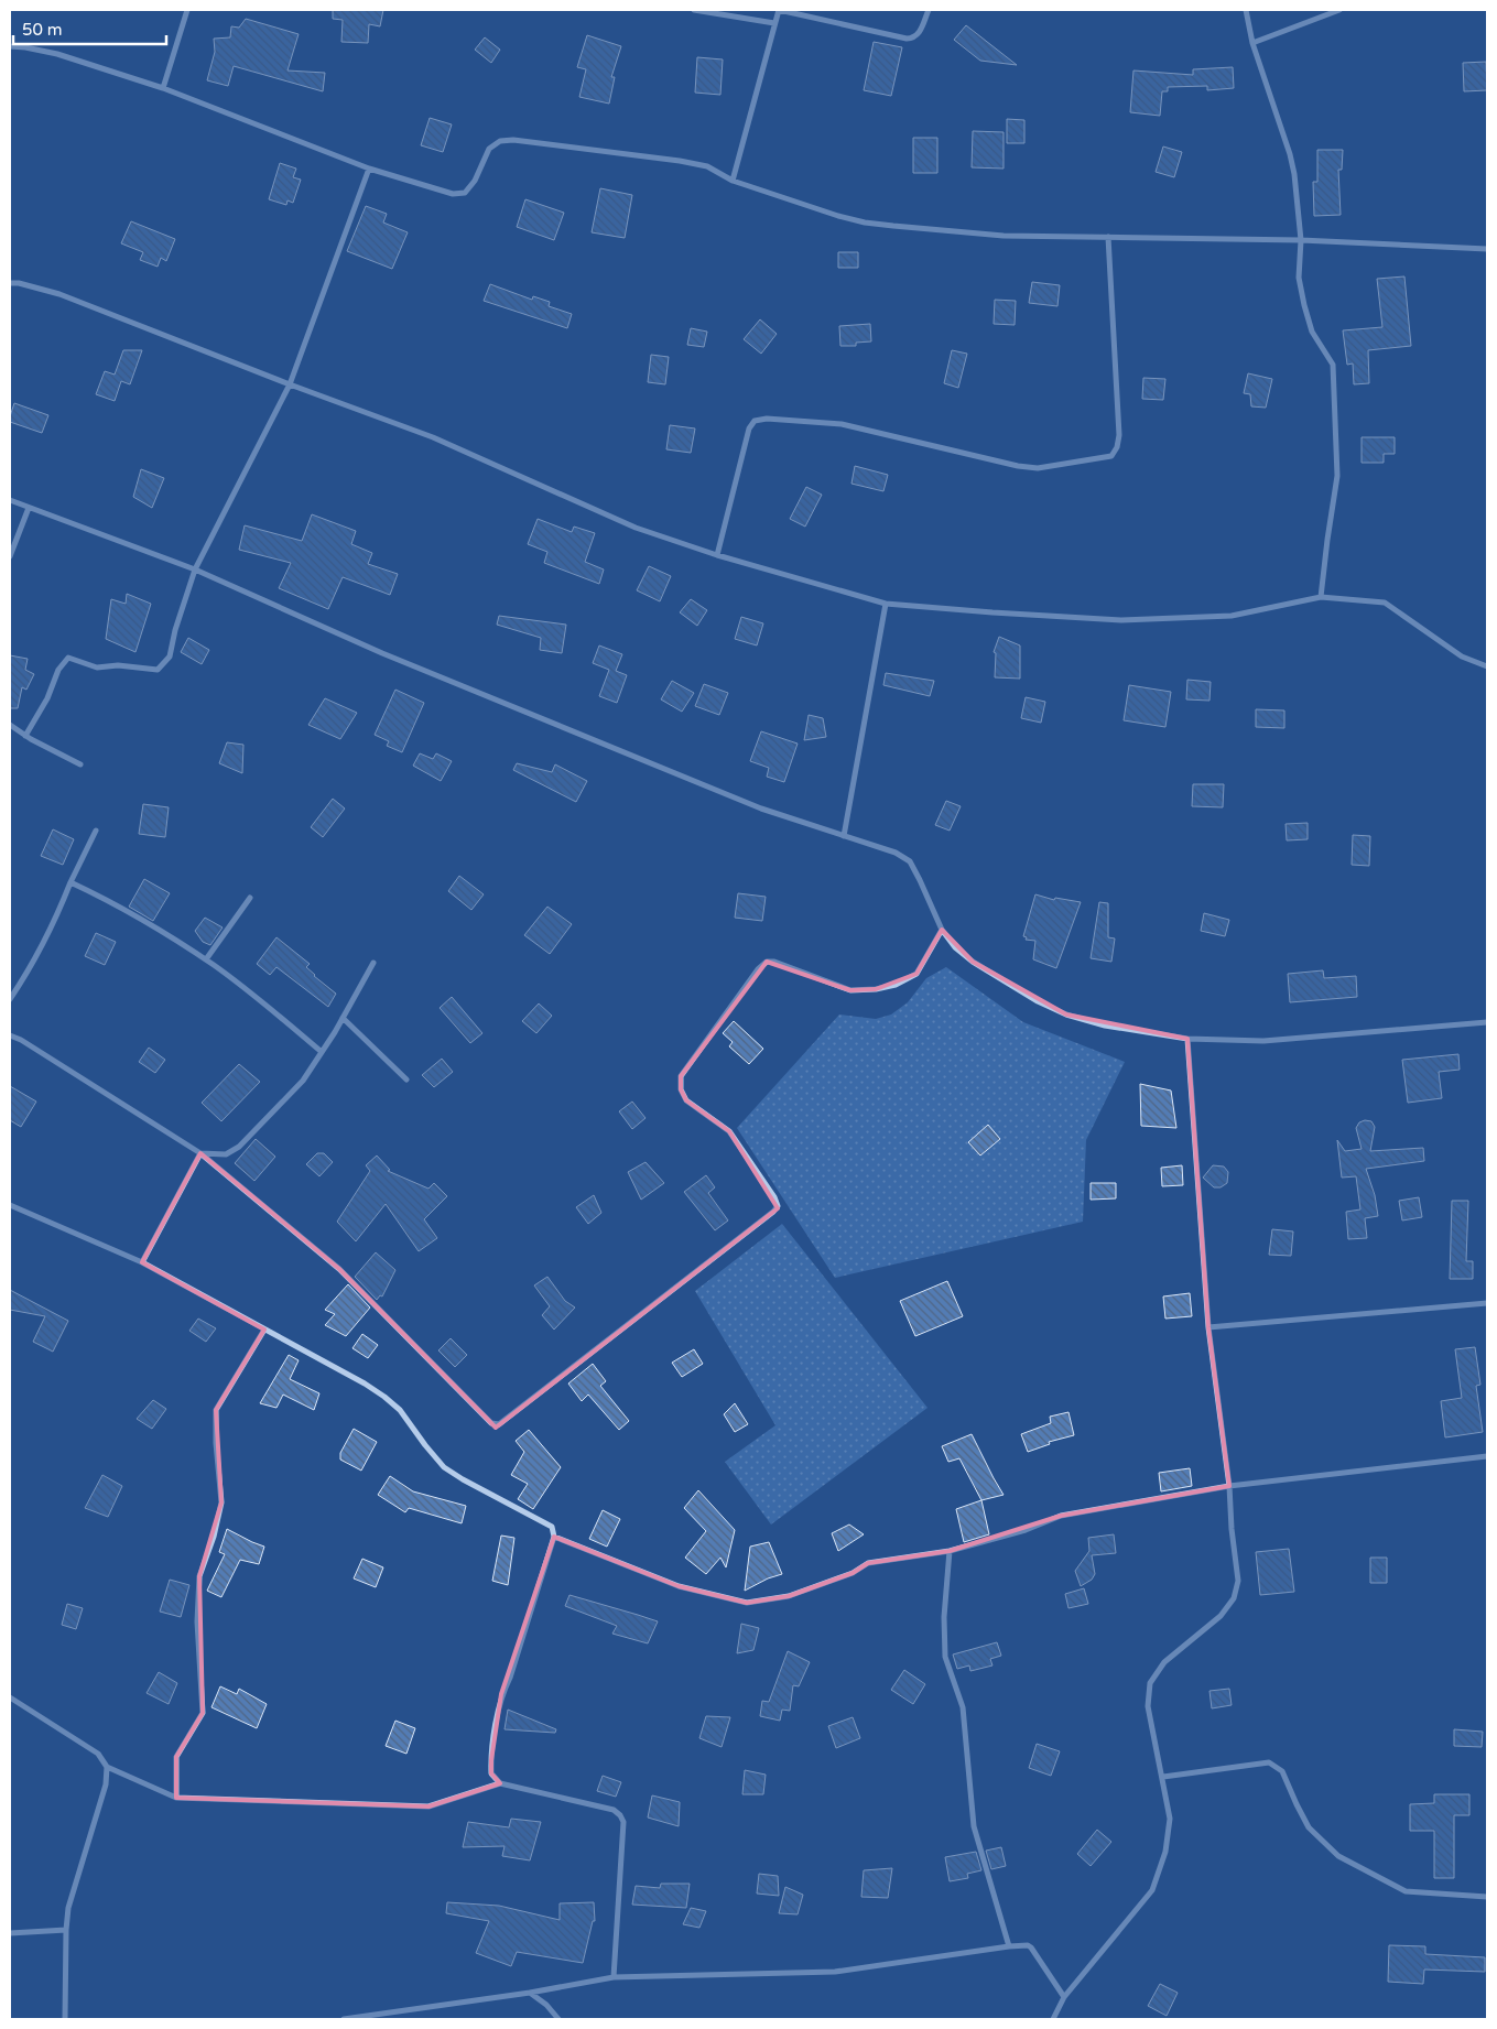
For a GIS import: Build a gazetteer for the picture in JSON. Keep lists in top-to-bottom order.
{
  "scale_bar": "50 m"
}
